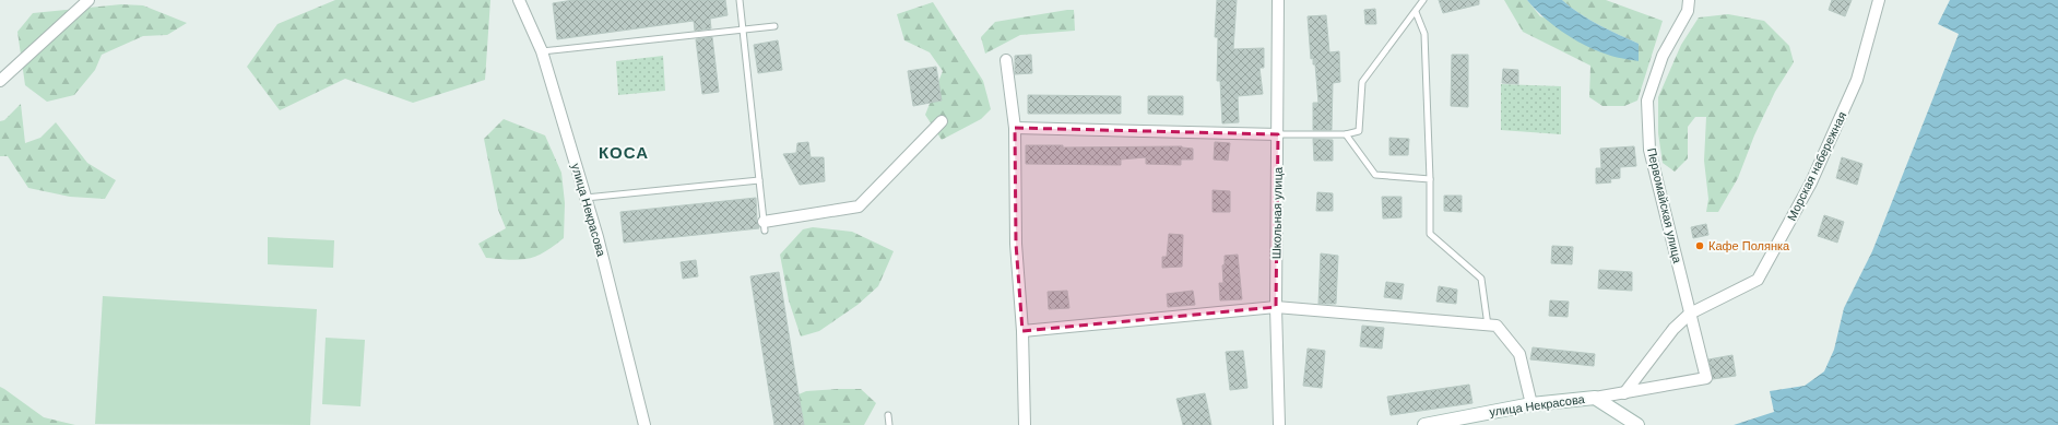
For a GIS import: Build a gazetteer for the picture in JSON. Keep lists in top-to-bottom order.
{
  "streets": {
    "street": [
      "Морская набережная",
      "Первомайская улица",
      "улица Некрасова",
      "Школьная улица"
    ]
  },
  "crossings": [
    ["Морская набережная", "Первомайская улица"],
    ["Морская набережная", "улица Некрасова"],
    ["Первомайская улица", "улица Некрасова"]
  ],
  "districts": ["КОСА"],
  "places": ["Кафе Полянка"]
}
